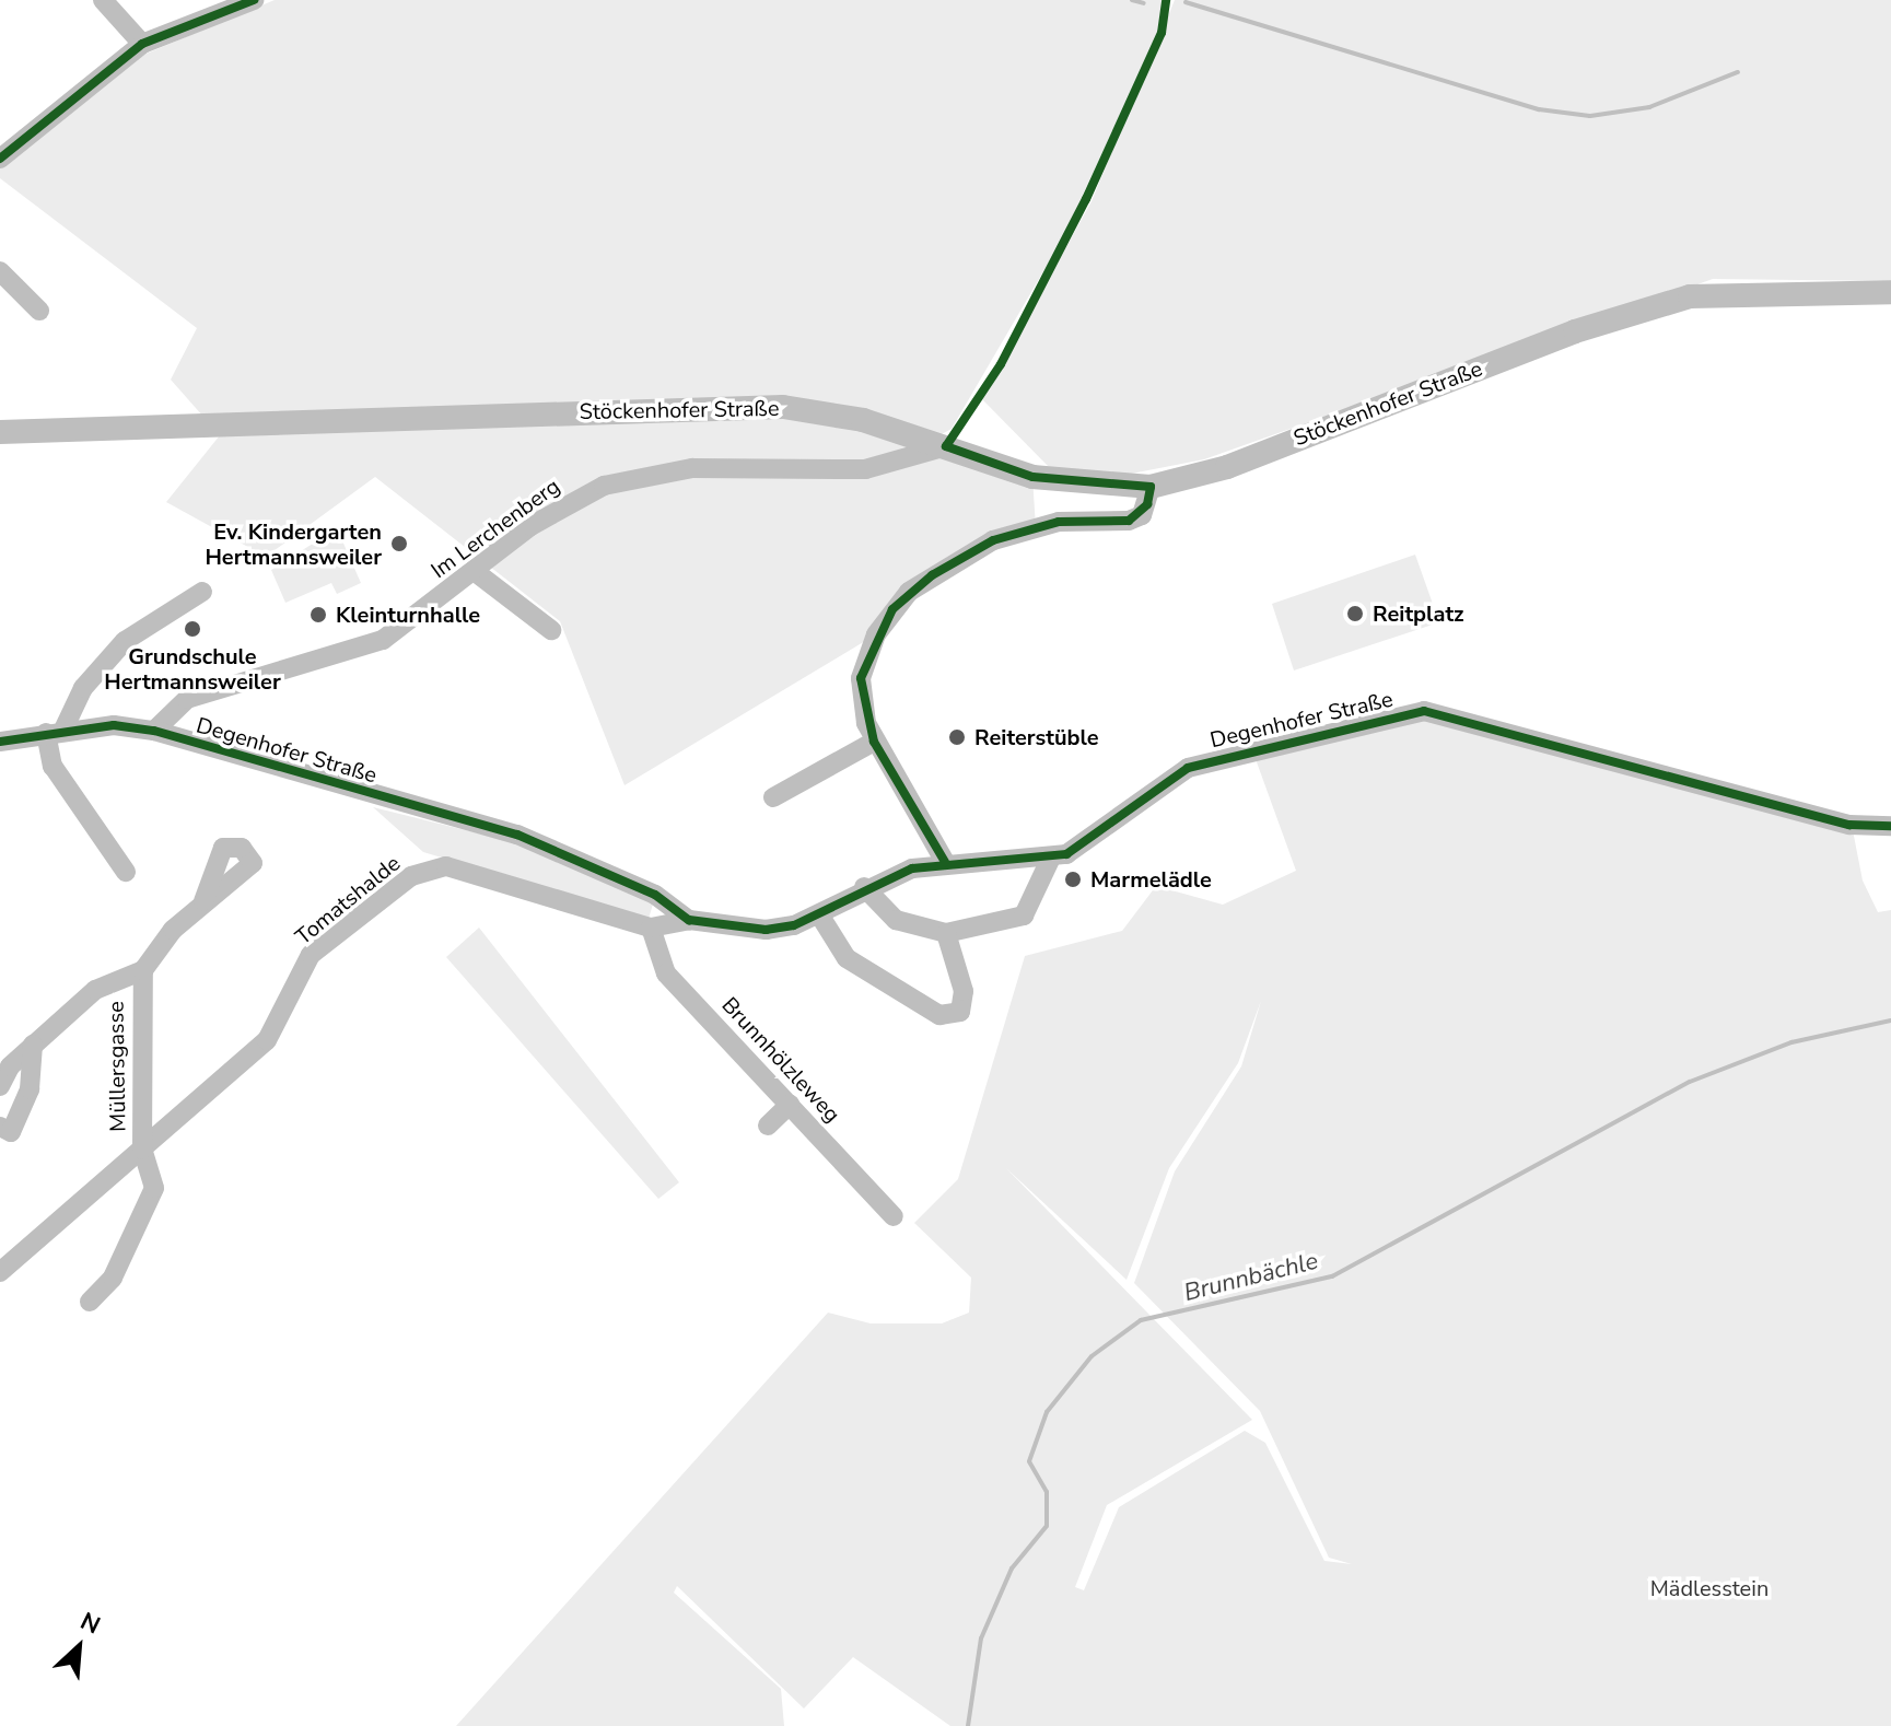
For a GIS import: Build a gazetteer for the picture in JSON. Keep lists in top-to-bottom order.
{
  "streets": {
    "main road": ["Stöckenhofer Straße"],
    "street": [
      "Im Lerchenberg",
      "Degenhofer Straße",
      "Tomatshalde",
      "Brunnhölzleweg",
      "Müllersgasse"
    ]
  },
  "crossings": [
    ["Stöckenhofer Straße", "Im Lerchenberg"],
    ["Im Lerchenberg", "Degenhofer Straße"],
    ["Degenhofer Straße", "Tomatshalde"],
    ["Tomatshalde", "Brunnhölzleweg"],
    ["Tomatshalde", "Müllersgasse"]
  ],
  "water": ["Brunnbächle"],
  "parks": ["Mädlesstein"],
  "places": [
    "Ev. Kindergarten Hertmannsweiler",
    "Reitplatz",
    "Kleinturnhalle",
    "Grundschule Hertmannsweiler",
    "Reiterstüble",
    "Marmelädle"
  ],
  "north": "top right"
}
